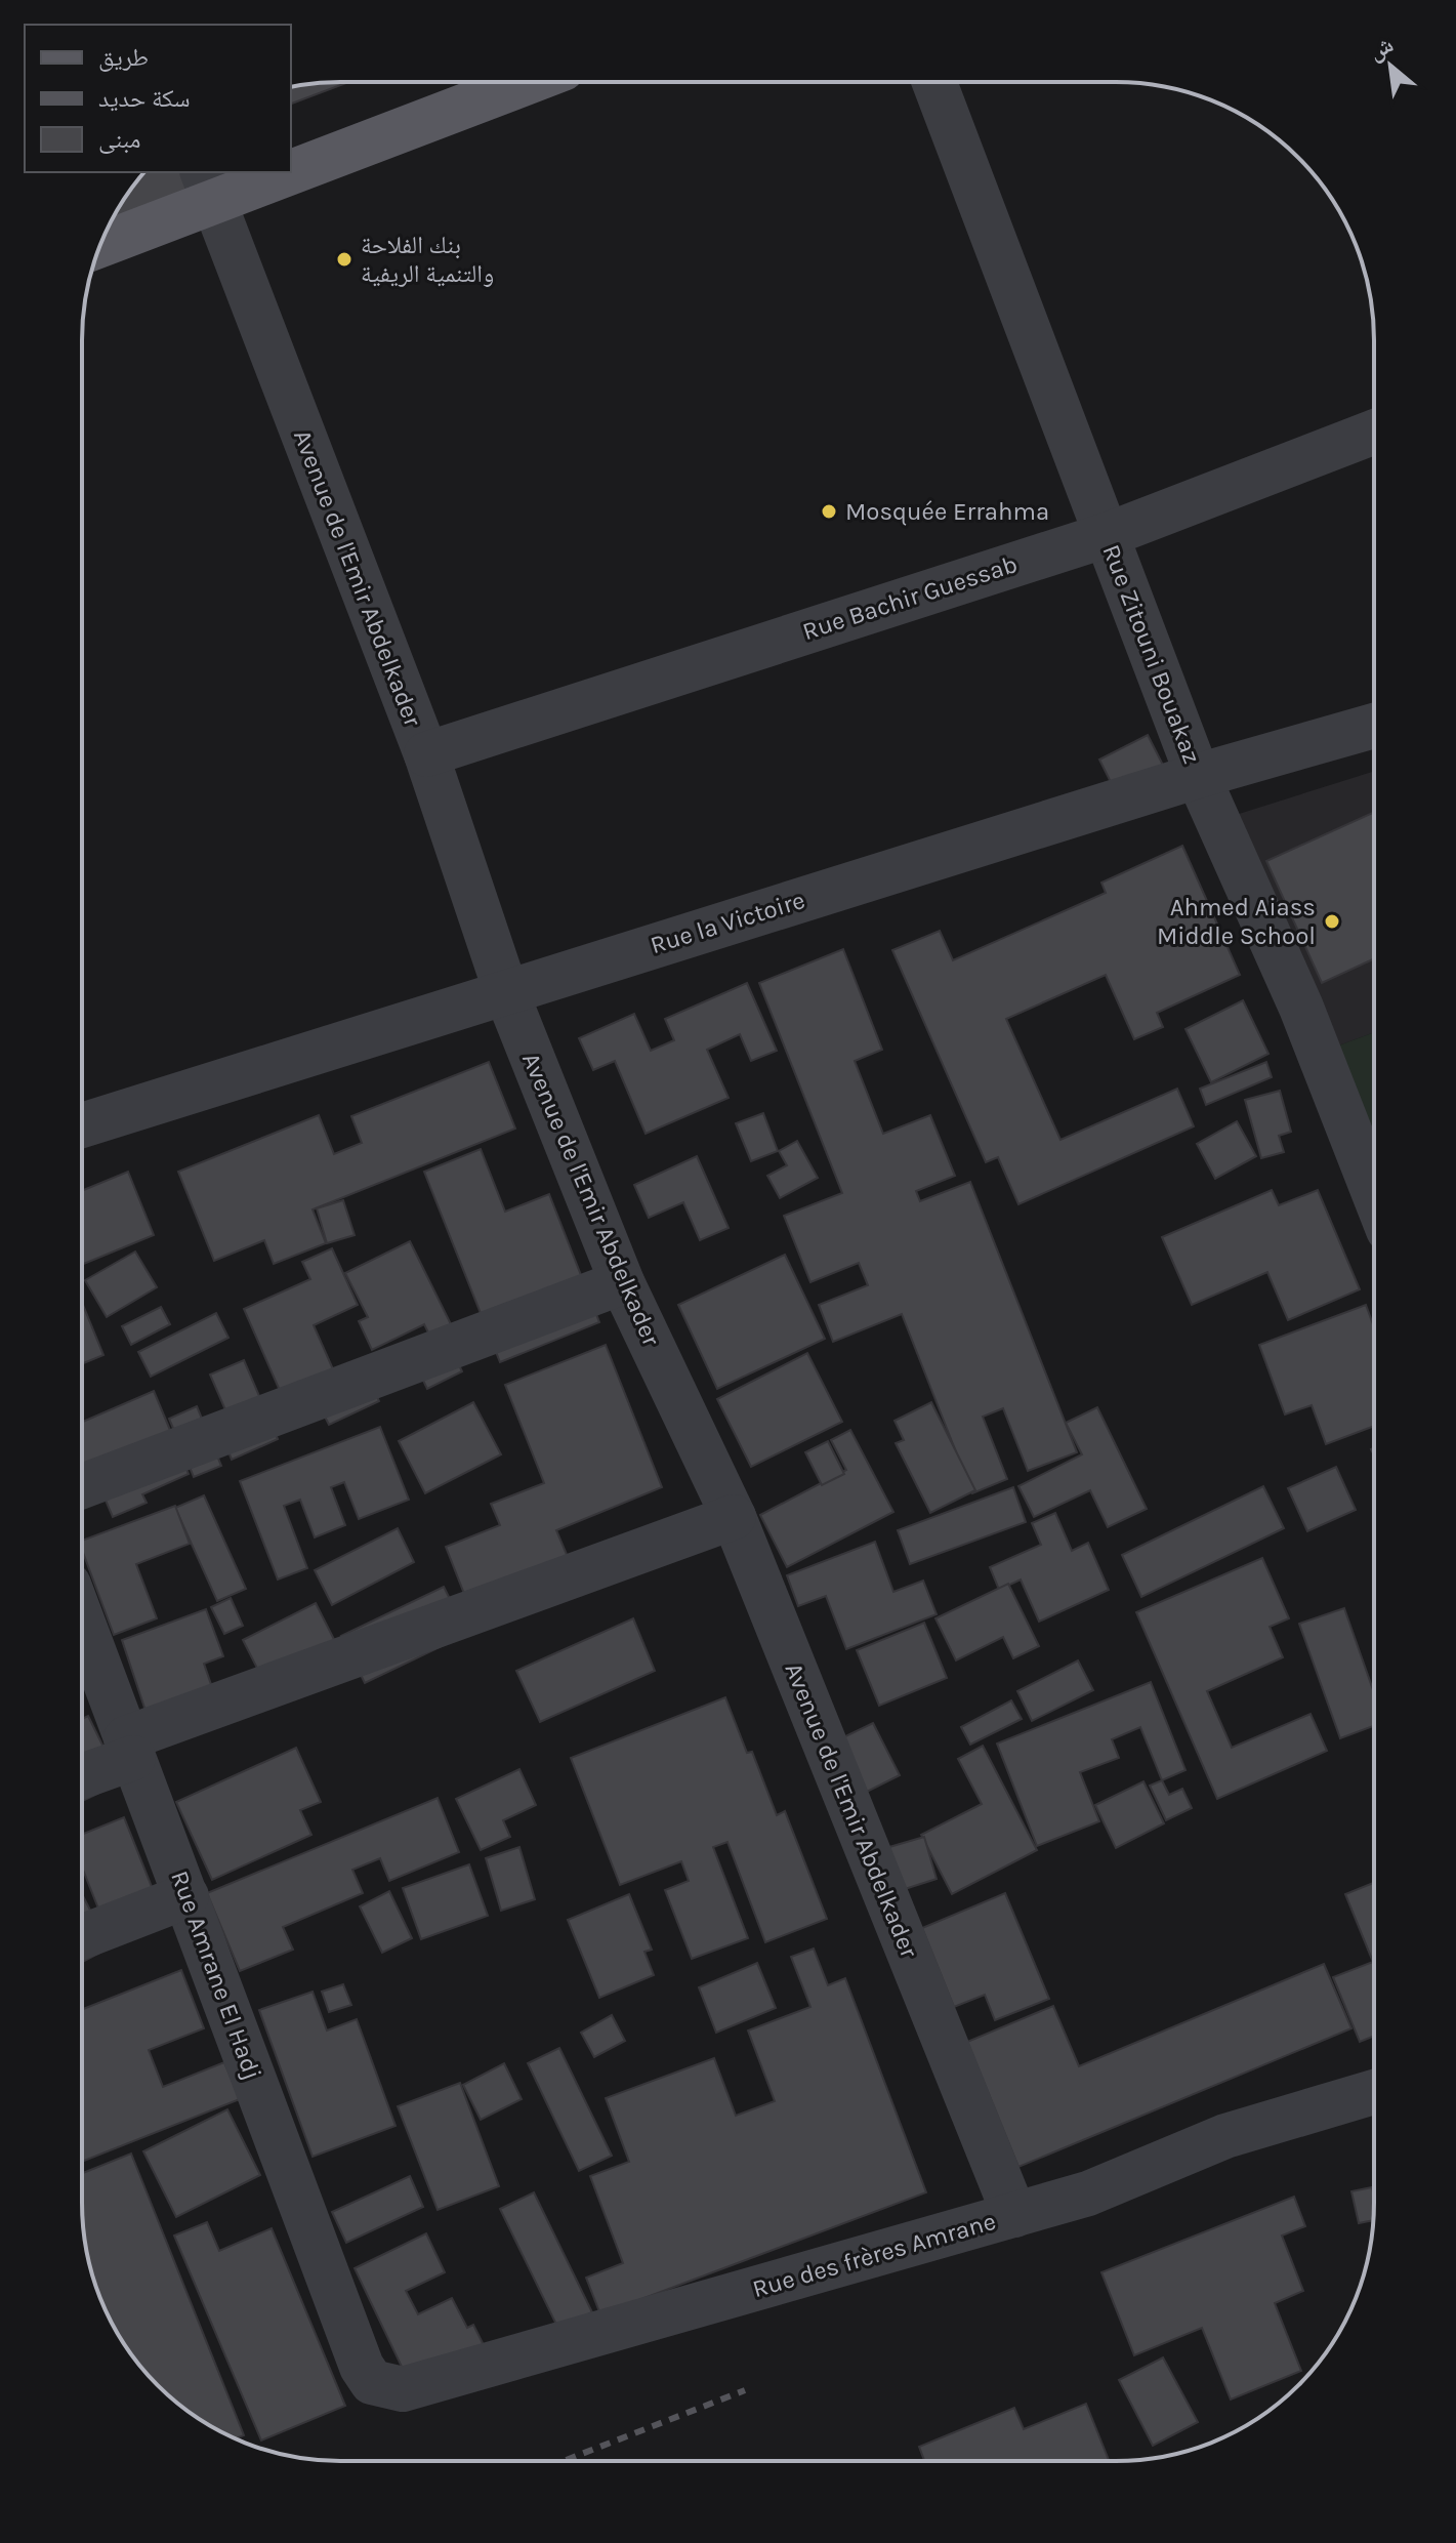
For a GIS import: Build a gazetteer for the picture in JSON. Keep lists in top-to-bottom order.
{
  "streets": {
    "street": [
      "Avenue de l'Emir Abdelkader",
      "Rue Bachir Guessab",
      "Rue Zitouni Bouakaz",
      "Rue la Victoire",
      "Rue Amrane El Hadj",
      "Rue des frères Amrane"
    ]
  },
  "crossings": [
    ["Avenue de l'Emir Abdelkader", "Rue Bachir Guessab"],
    ["Avenue de l'Emir Abdelkader", "Rue la Victoire"],
    ["Avenue de l'Emir Abdelkader", "Rue des frères Amrane"],
    ["Rue Bachir Guessab", "Rue Zitouni Bouakaz"],
    ["Rue Zitouni Bouakaz", "Rue la Victoire"],
    ["Rue Amrane El Hadj", "Rue des frères Amrane"]
  ],
  "places": ["بنك الفلاحة والتنمية الريفية", "Mosquée Errahma", "Ahmed Aiass Middle School"],
  "legend": ["طريق", "سكة حديد", "مبنى"],
  "north": "top left"
}
